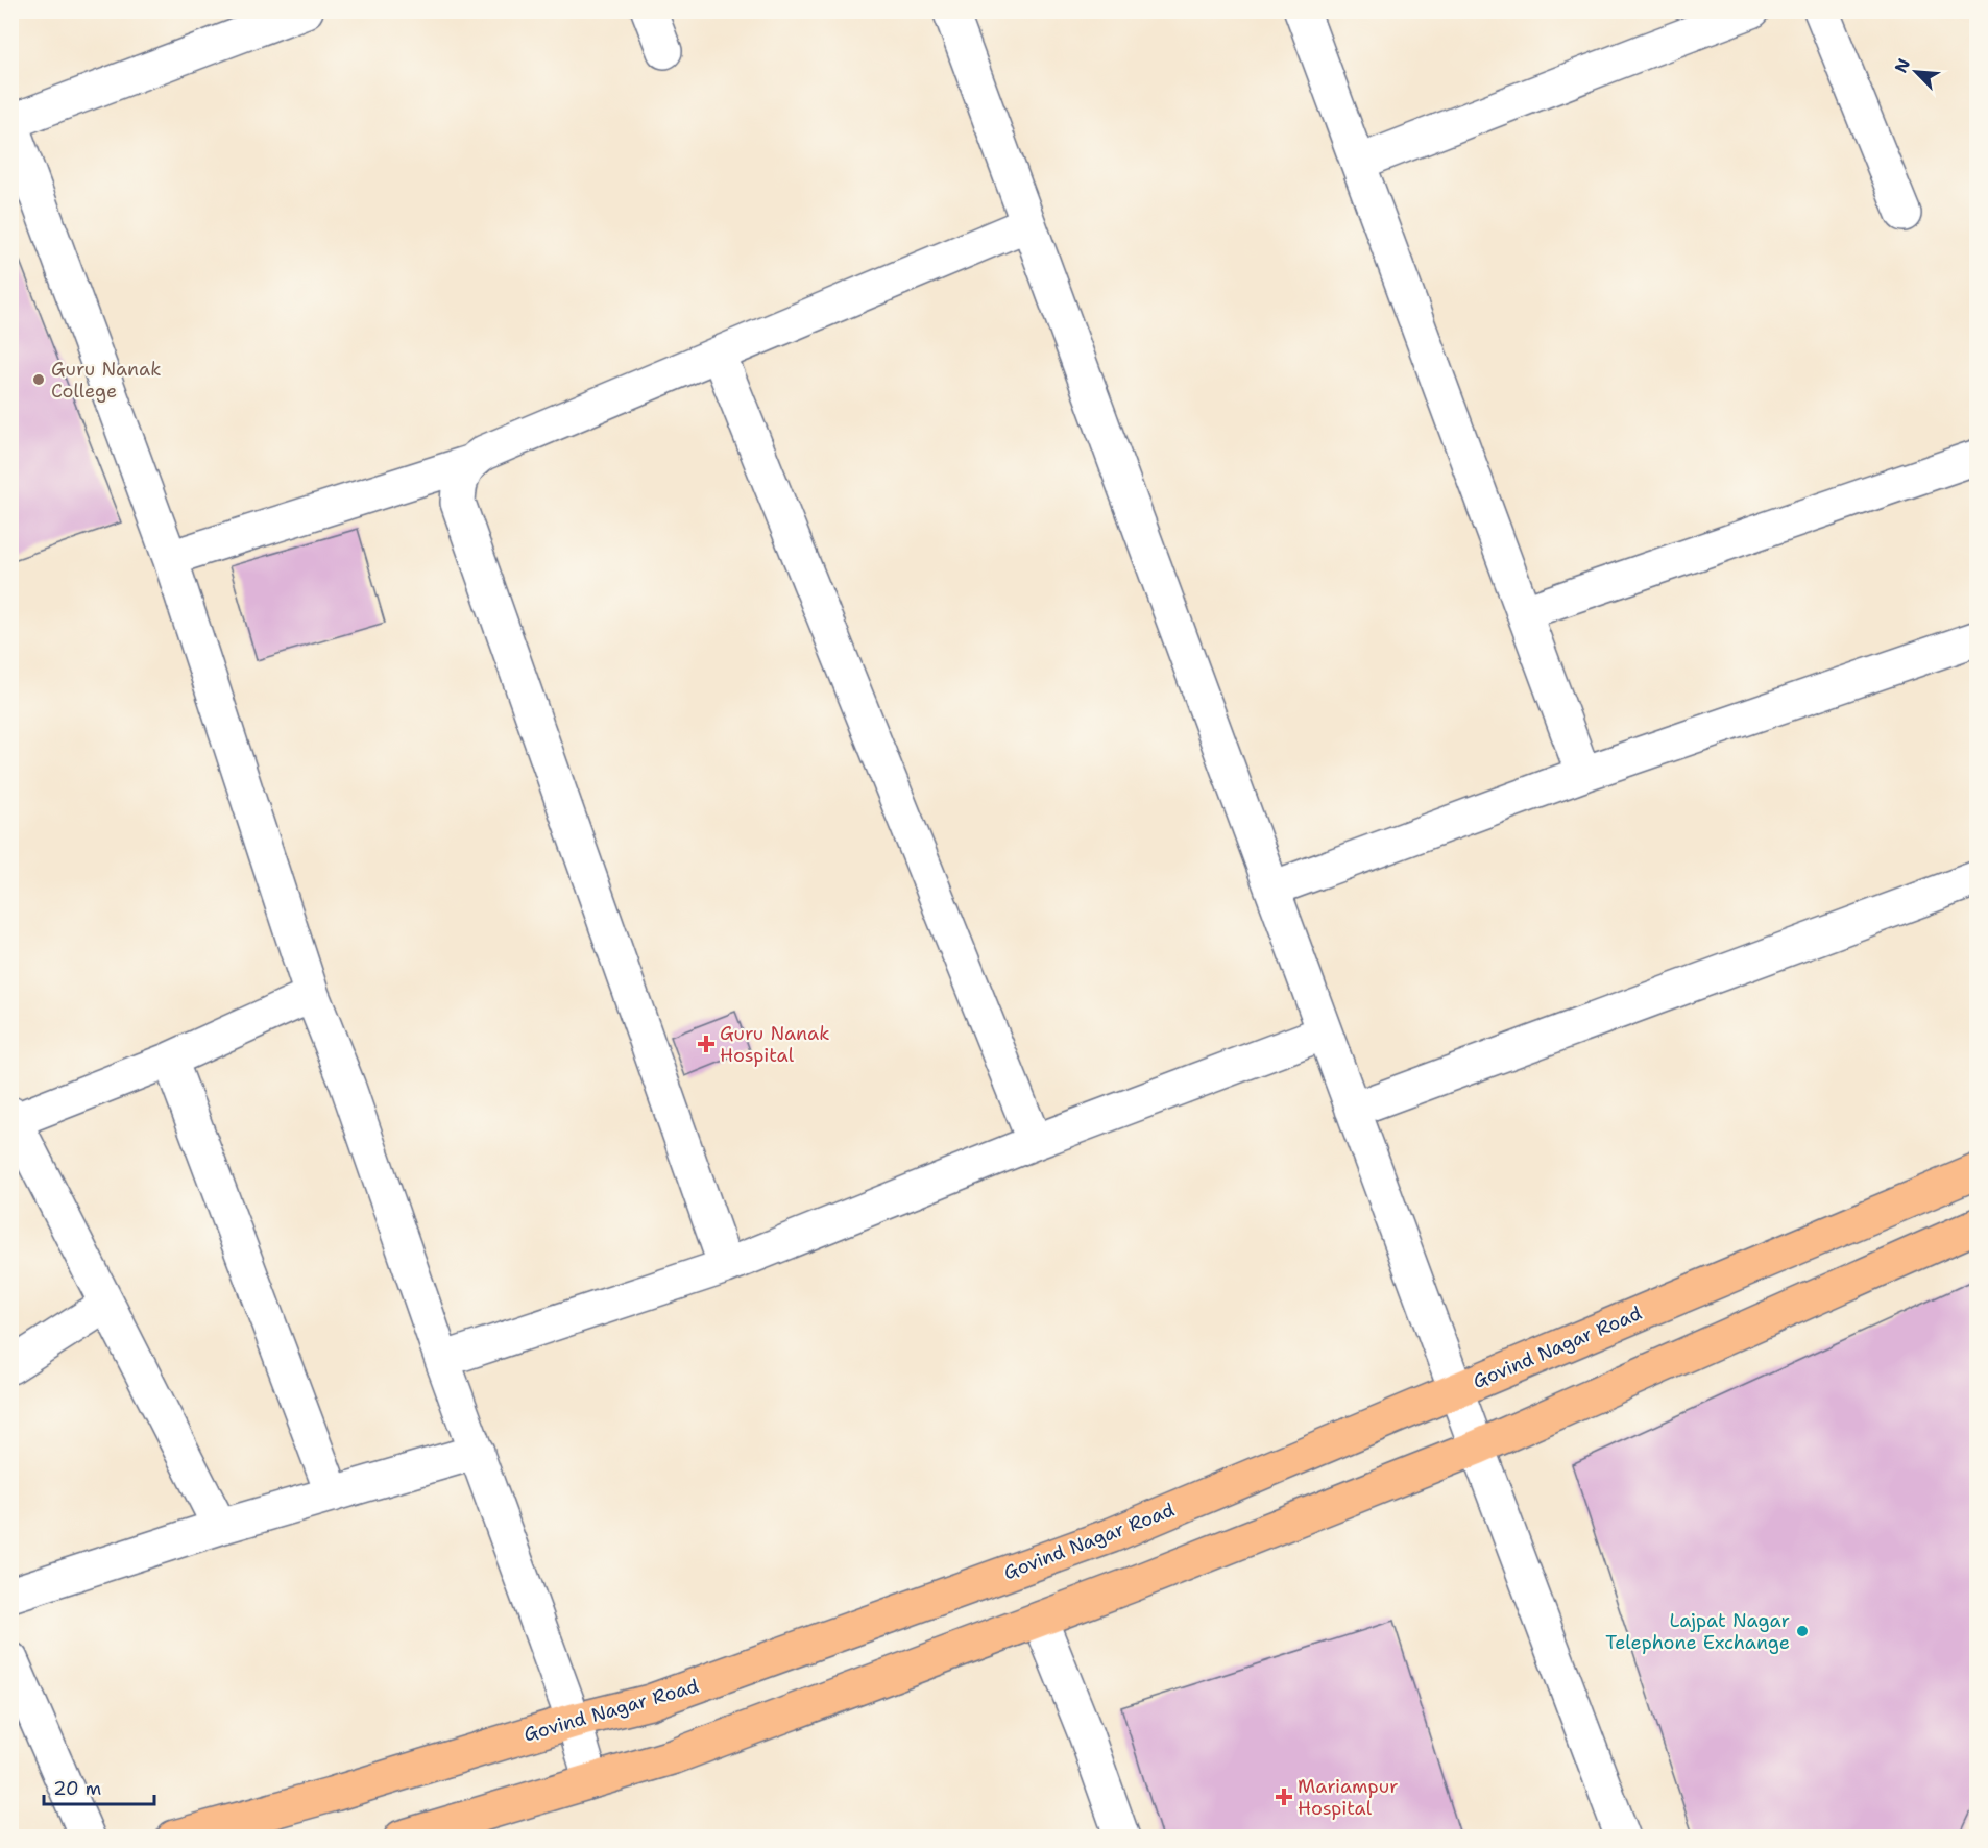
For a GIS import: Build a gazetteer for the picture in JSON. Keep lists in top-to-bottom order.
{
  "streets": {
    "main road": ["Govind Nagar Road"]
  },
  "places": {
    "other": ["Guru Nanak College", "Lajpat Nagar Telephone Exchange"],
    "health": ["Guru Nanak Hospital", "Mariampur Hospital"]
  },
  "scale_bar": "20 m",
  "north": "top left"
}
